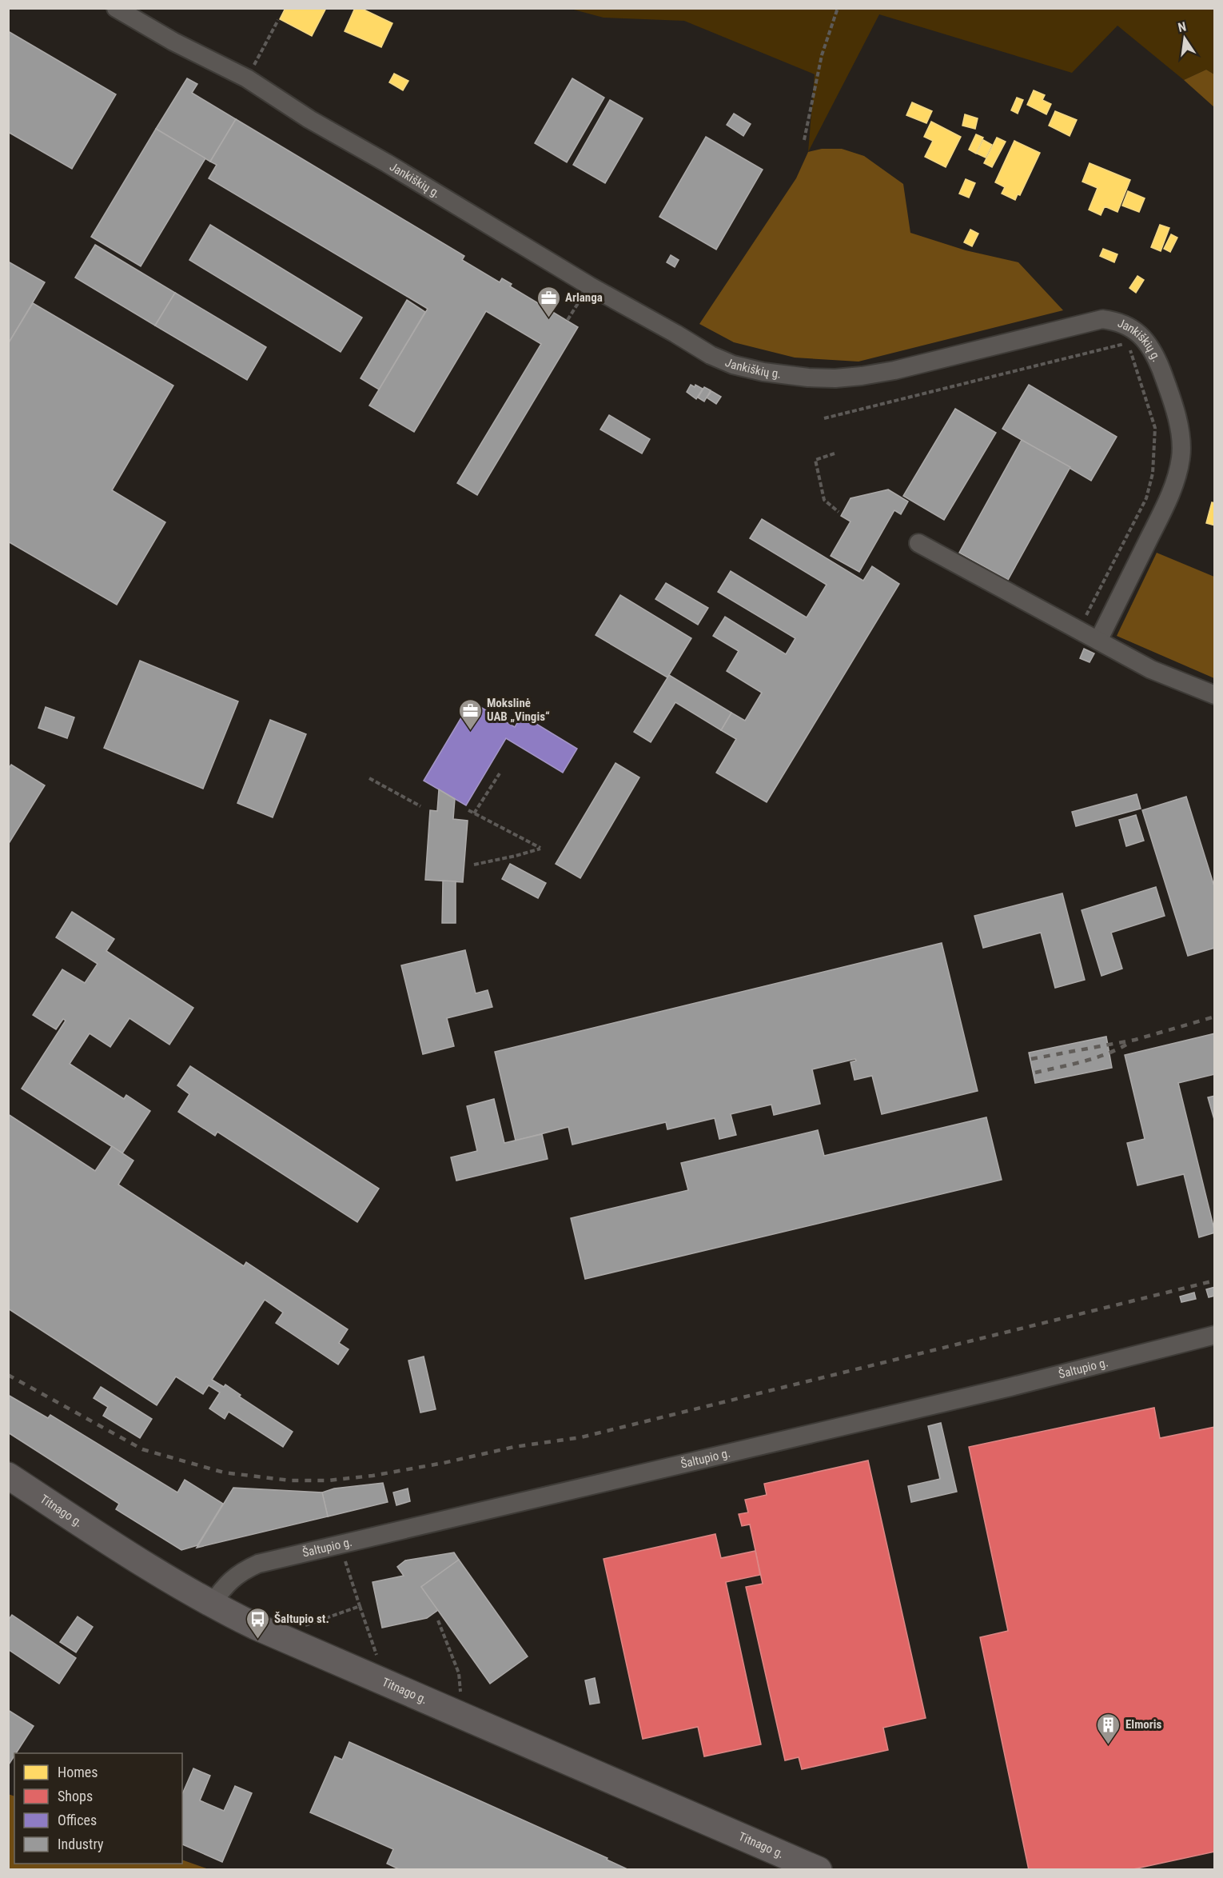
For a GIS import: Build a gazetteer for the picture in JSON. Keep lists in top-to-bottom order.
{
  "streets": {
    "street": ["Jankiškių g.", "Šaltupio g.", "Titnago g."]
  },
  "crossings": [
    ["Šaltupio g.", "Titnago g."]
  ],
  "places": {
    "office": ["Arlanga", "Mokslinė UAB „Vingis“"],
    "bus stop": ["Šaltupio st."],
    "building": ["Elmoris"]
  },
  "legend": [
    "Homes",
    "Shops",
    "Offices",
    "Industry"
  ],
  "north": "top"
}
